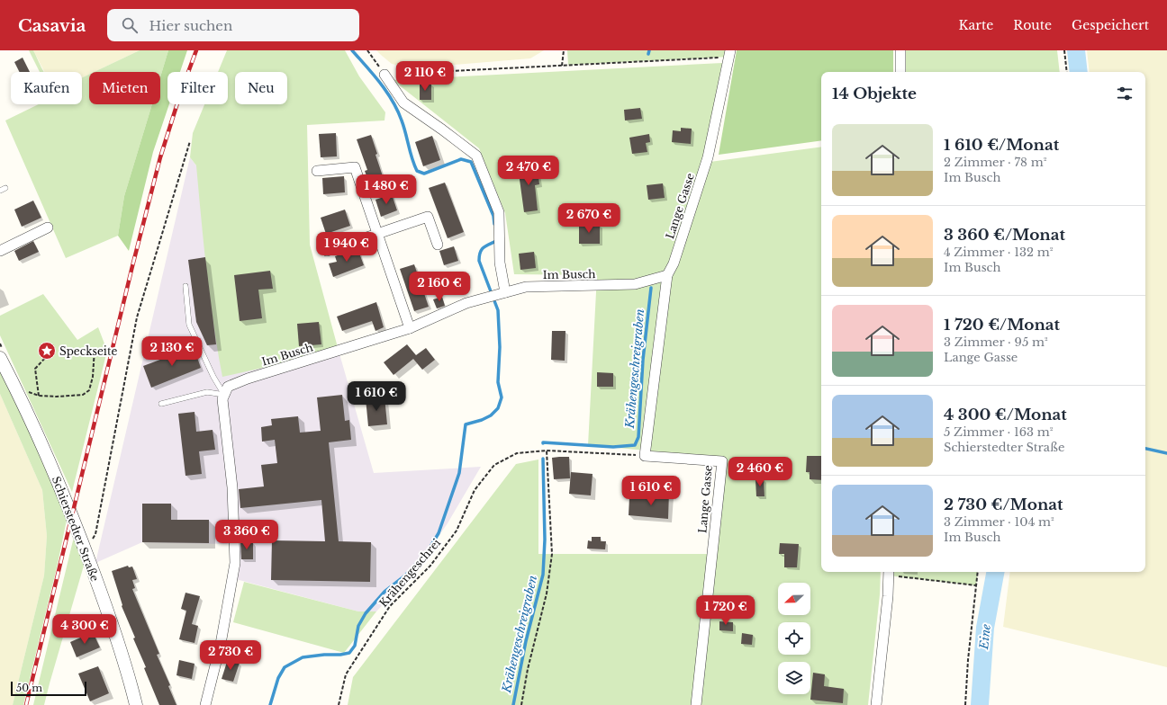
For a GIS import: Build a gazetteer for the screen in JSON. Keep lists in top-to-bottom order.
{
  "streets": {
    "street": ["Lange Gasse", "Im Busch", "Schierstedter Straße"],
    "path": ["Krähengeschrei"]
  },
  "crossings": [
    ["Lange Gasse", "Im Busch"],
    ["Lange Gasse", "Krähengeschrei"]
  ],
  "water": ["Krähengeschreigraben", "Eine"],
  "places": {
    "place": ["Speckseite"]
  },
  "scale_bar": "50 m",
  "north": "left",
  "page": {
    "header": "Casavia",
    "search": "Hier suchen",
    "nav": ["Karte", "Route", "Gespeichert"],
    "price": [
      "2 110 €",
      "2 470 €",
      "1 480 €",
      "2 670 €",
      "1 940 €",
      "2 160 €",
      "2 130 €",
      "1 610 €",
      "2 460 €",
      "1 610 €",
      "3 360 €",
      "1 720 €",
      "4 300 €",
      "2 730 €"
    ],
    "chip": [
      "Kaufen",
      "Mieten",
      "Filter",
      "Neu"
    ],
    "heading": "14 Objekte",
    "list": [
      {
        "name": "1 610 €/Monat",
        "note": "2 Zimmer · 78 m² · Im Busch"
      },
      {
        "name": "3 360 €/Monat",
        "note": "4 Zimmer · 132 m² · Im Busch"
      },
      {
        "name": "1 720 €/Monat",
        "note": "3 Zimmer · 95 m² · Lange Gasse"
      },
      {
        "name": "4 300 €/Monat",
        "note": "5 Zimmer · 163 m² · Schierstedter Straße"
      },
      {
        "name": "2 730 €/Monat",
        "note": "3 Zimmer · 104 m² · Im Busch"
      }
    ],
    "scale": "50 m"
  }
}
